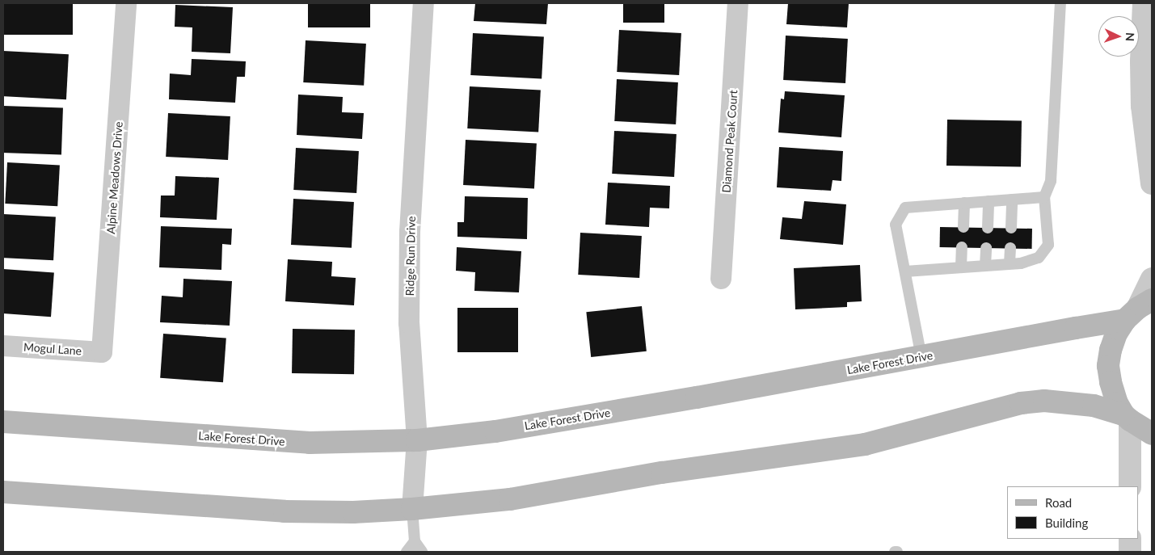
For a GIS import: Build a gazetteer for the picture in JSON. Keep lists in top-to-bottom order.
{
  "streets": {
    "main road": ["Lake Forest Drive"],
    "street": [
      "Diamond Peak Court",
      "Alpine Meadows Drive",
      "Ridge Run Drive",
      "Mogul Lane"
    ]
  },
  "crossings": [
    ["Alpine Meadows Drive", "Mogul Lane"],
    ["Ridge Run Drive", "Lake Forest Drive"]
  ],
  "legend": ["Road", "Building"],
  "north": "right"
}
